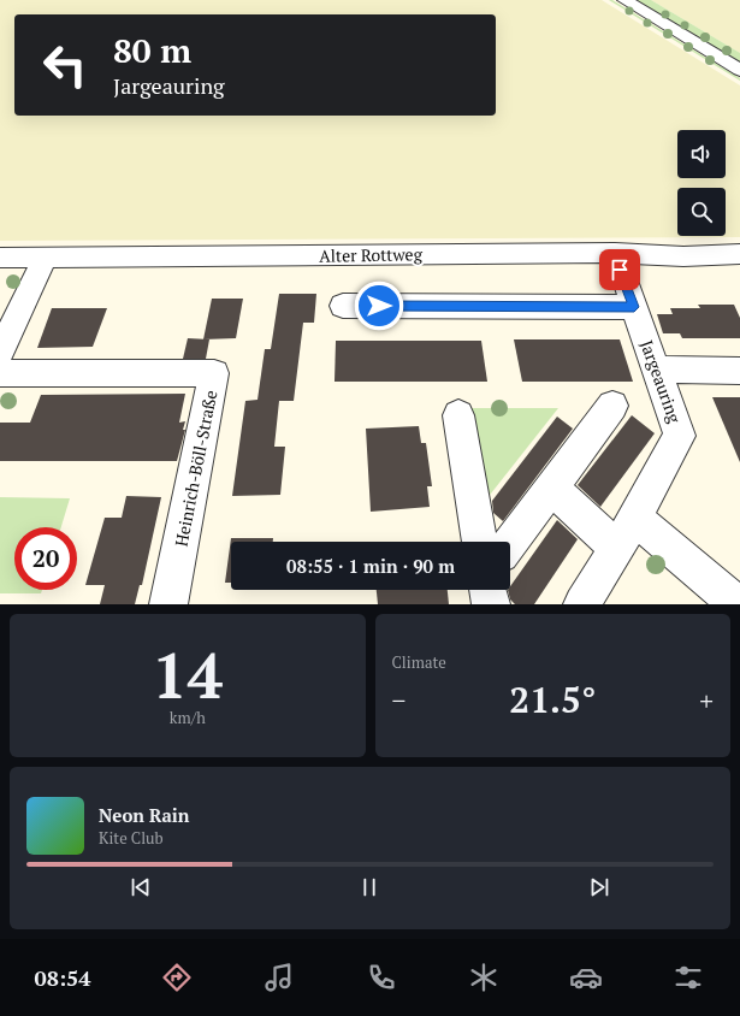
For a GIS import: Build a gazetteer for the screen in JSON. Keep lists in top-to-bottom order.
{
  "streets": {
    "street": ["Alter Rottweg", "Jargeauring", "Heinrich-Böll-Straße"]
  },
  "crossings": [
    ["Alter Rottweg", "Jargeauring"]
  ],
  "page": {
    "turn": ["80 m", "Jargeauring"],
    "limit": "20",
    "trip": "08:55 · 1 min · 90 m",
    "tile": [
      ["14", "km/h"],
      "Climate"
    ],
    "heat": ["−", "21.5°", "+"],
    "song": ["Neon Rain", "Kite Club"],
    "tabs": "08:54"
  }
}
